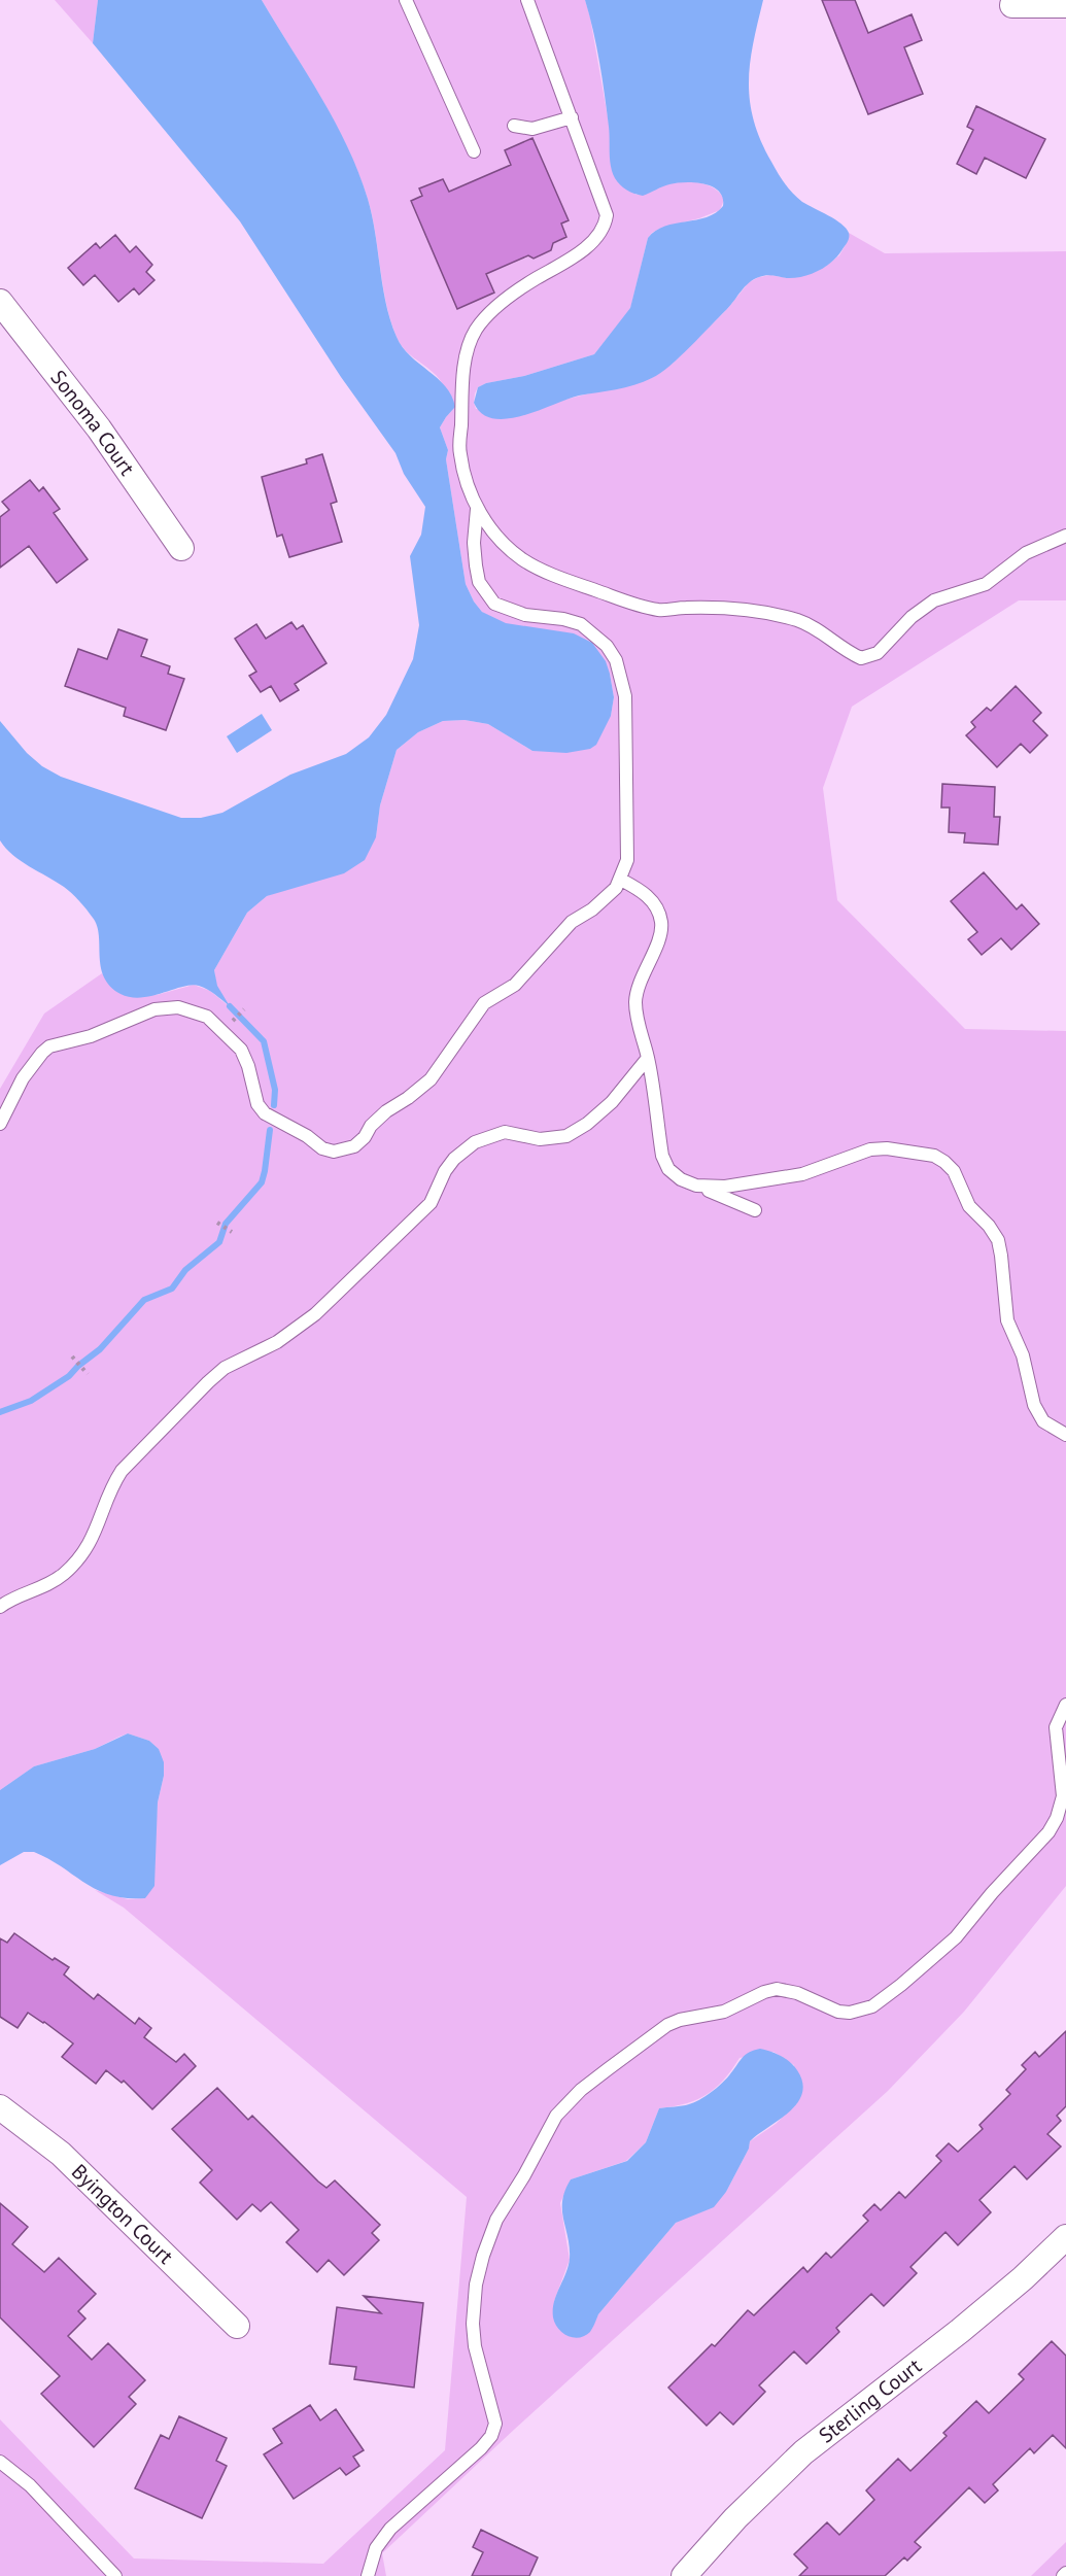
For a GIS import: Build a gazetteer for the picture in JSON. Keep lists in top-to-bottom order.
{
  "streets": {
    "street": ["Sonoma Court", "Byington Court", "Sterling Court"]
  }
}
